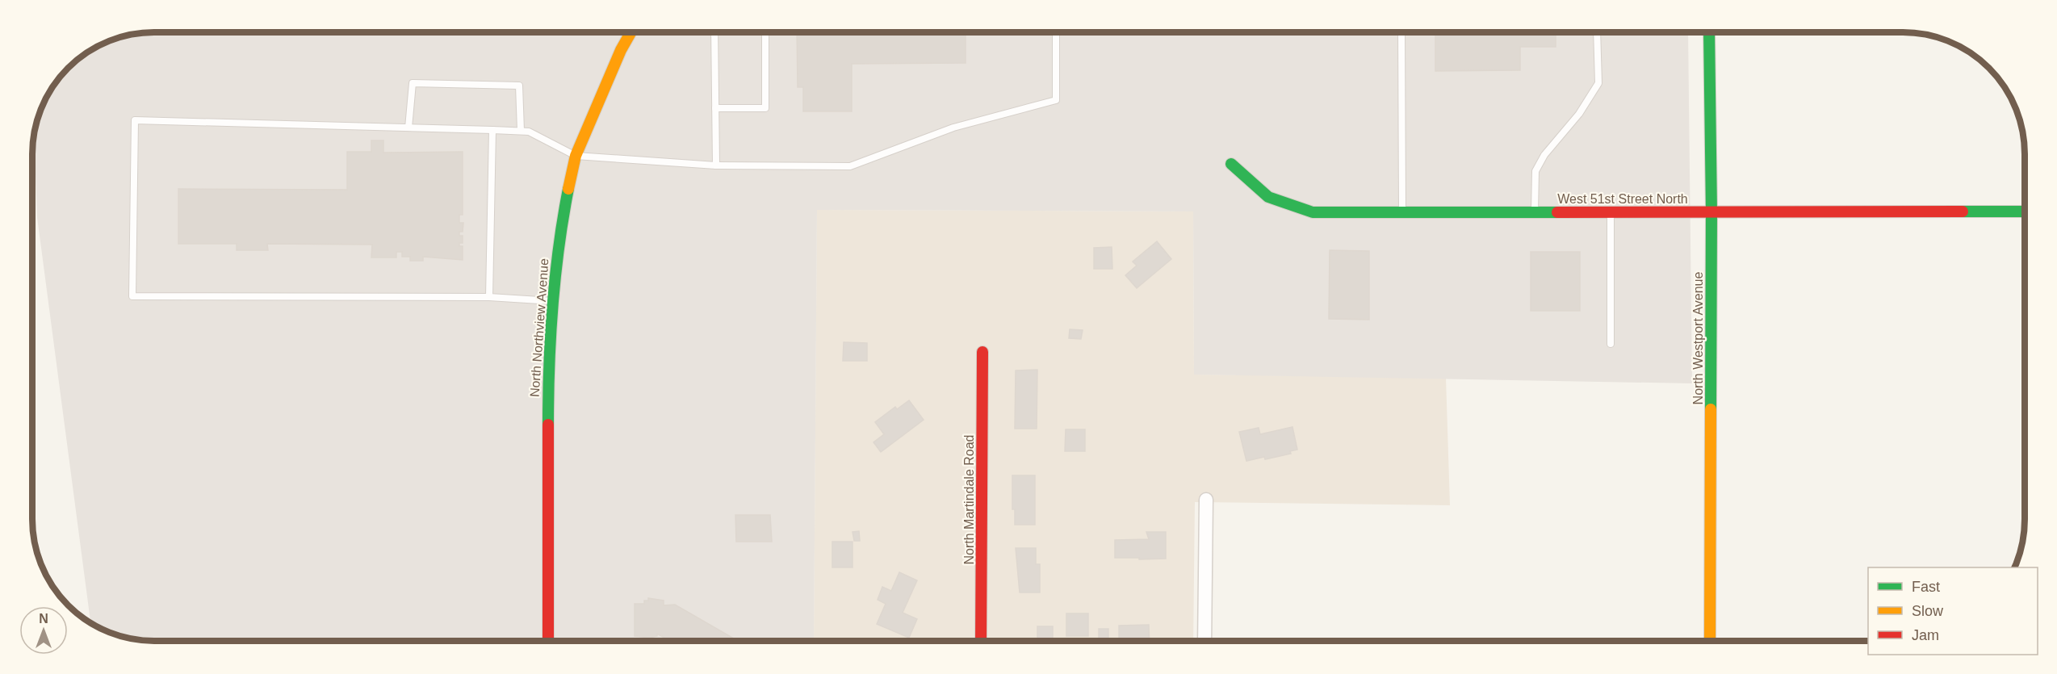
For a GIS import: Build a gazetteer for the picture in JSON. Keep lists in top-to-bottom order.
{
  "streets": {
    "street": [
      "West 51st Street North",
      "North Northview Avenue",
      "North Westport Avenue",
      "North Martindale Road"
    ]
  },
  "crossings": [
    ["West 51st Street North", "North Westport Avenue"]
  ],
  "legend": ["Fast", "Slow", "Jam"],
  "north": "top"
}
